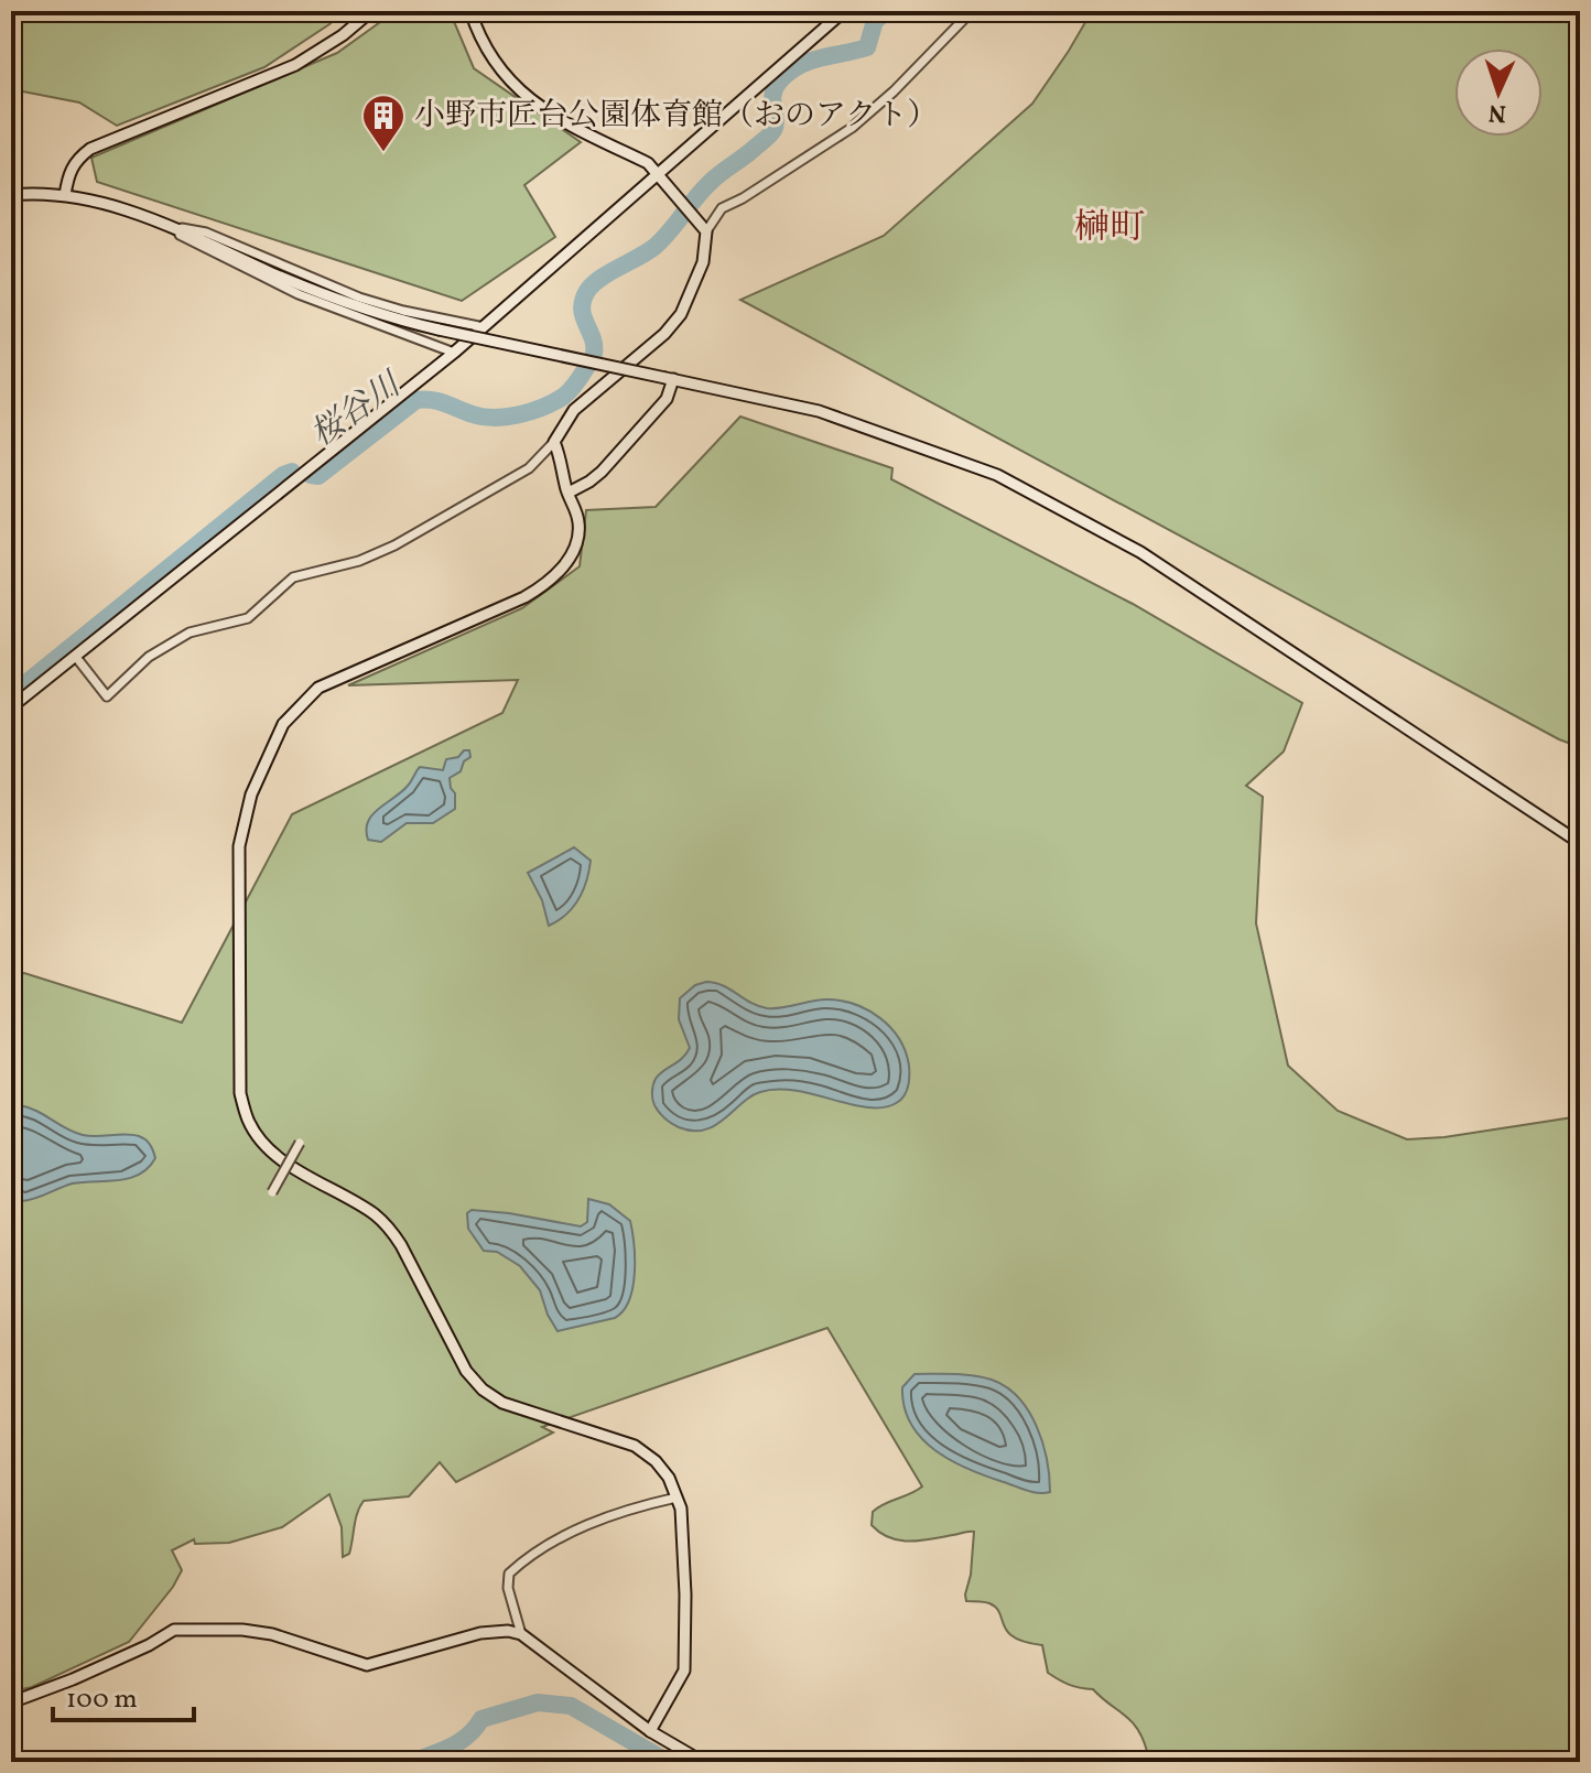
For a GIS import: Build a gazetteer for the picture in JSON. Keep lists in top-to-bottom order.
{
  "districts": ["榊町"],
  "water": ["桜谷川"],
  "places": {
    "building": ["小野市匠台公園体育館（おのアクト）"]
  },
  "scale_bar": "100 m",
  "north": "bottom"
}
